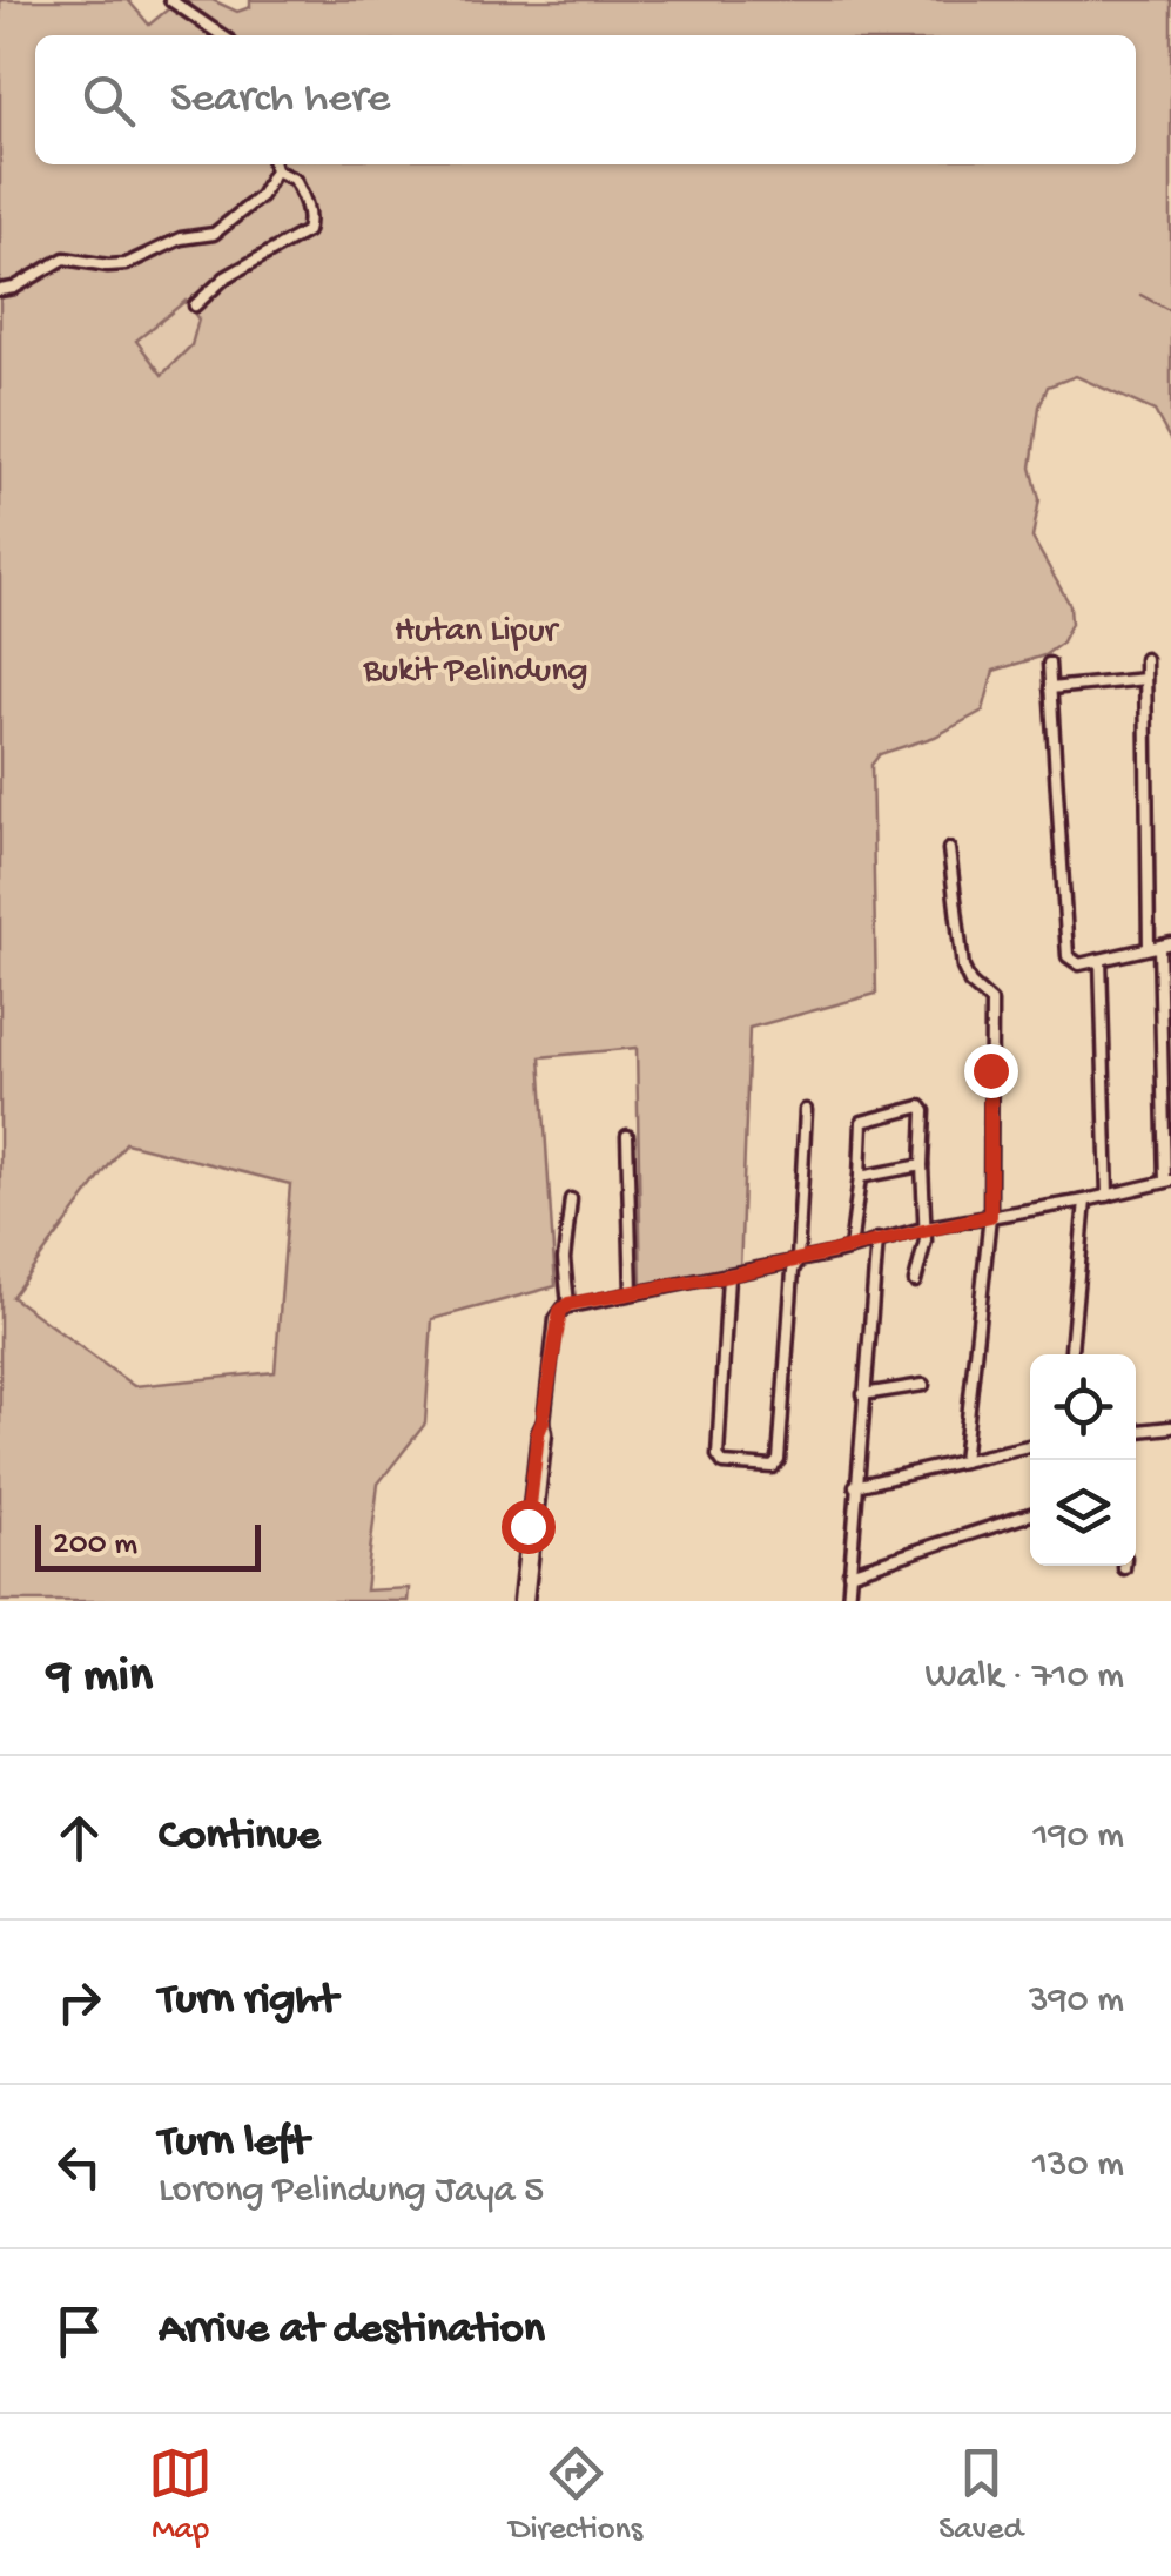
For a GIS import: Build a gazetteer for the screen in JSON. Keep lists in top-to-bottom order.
{
  "parks": ["Hutan Lipur Bukit Pelindung"],
  "scale_bar": "200 m",
  "page": {
    "search": "Search here",
    "scale": "200 m",
    "heading": ["9 min", "Walk · 710 m"],
    "list": [
      ["Continue", "190 m"],
      ["Turn right", "390 m"],
      ["Turn left", "Lorong Pelindung Jaya 5", "130 m"],
      "Arrive at destination"
    ],
    "nav": ["Map", "Directions", "Saved"]
  }
}
